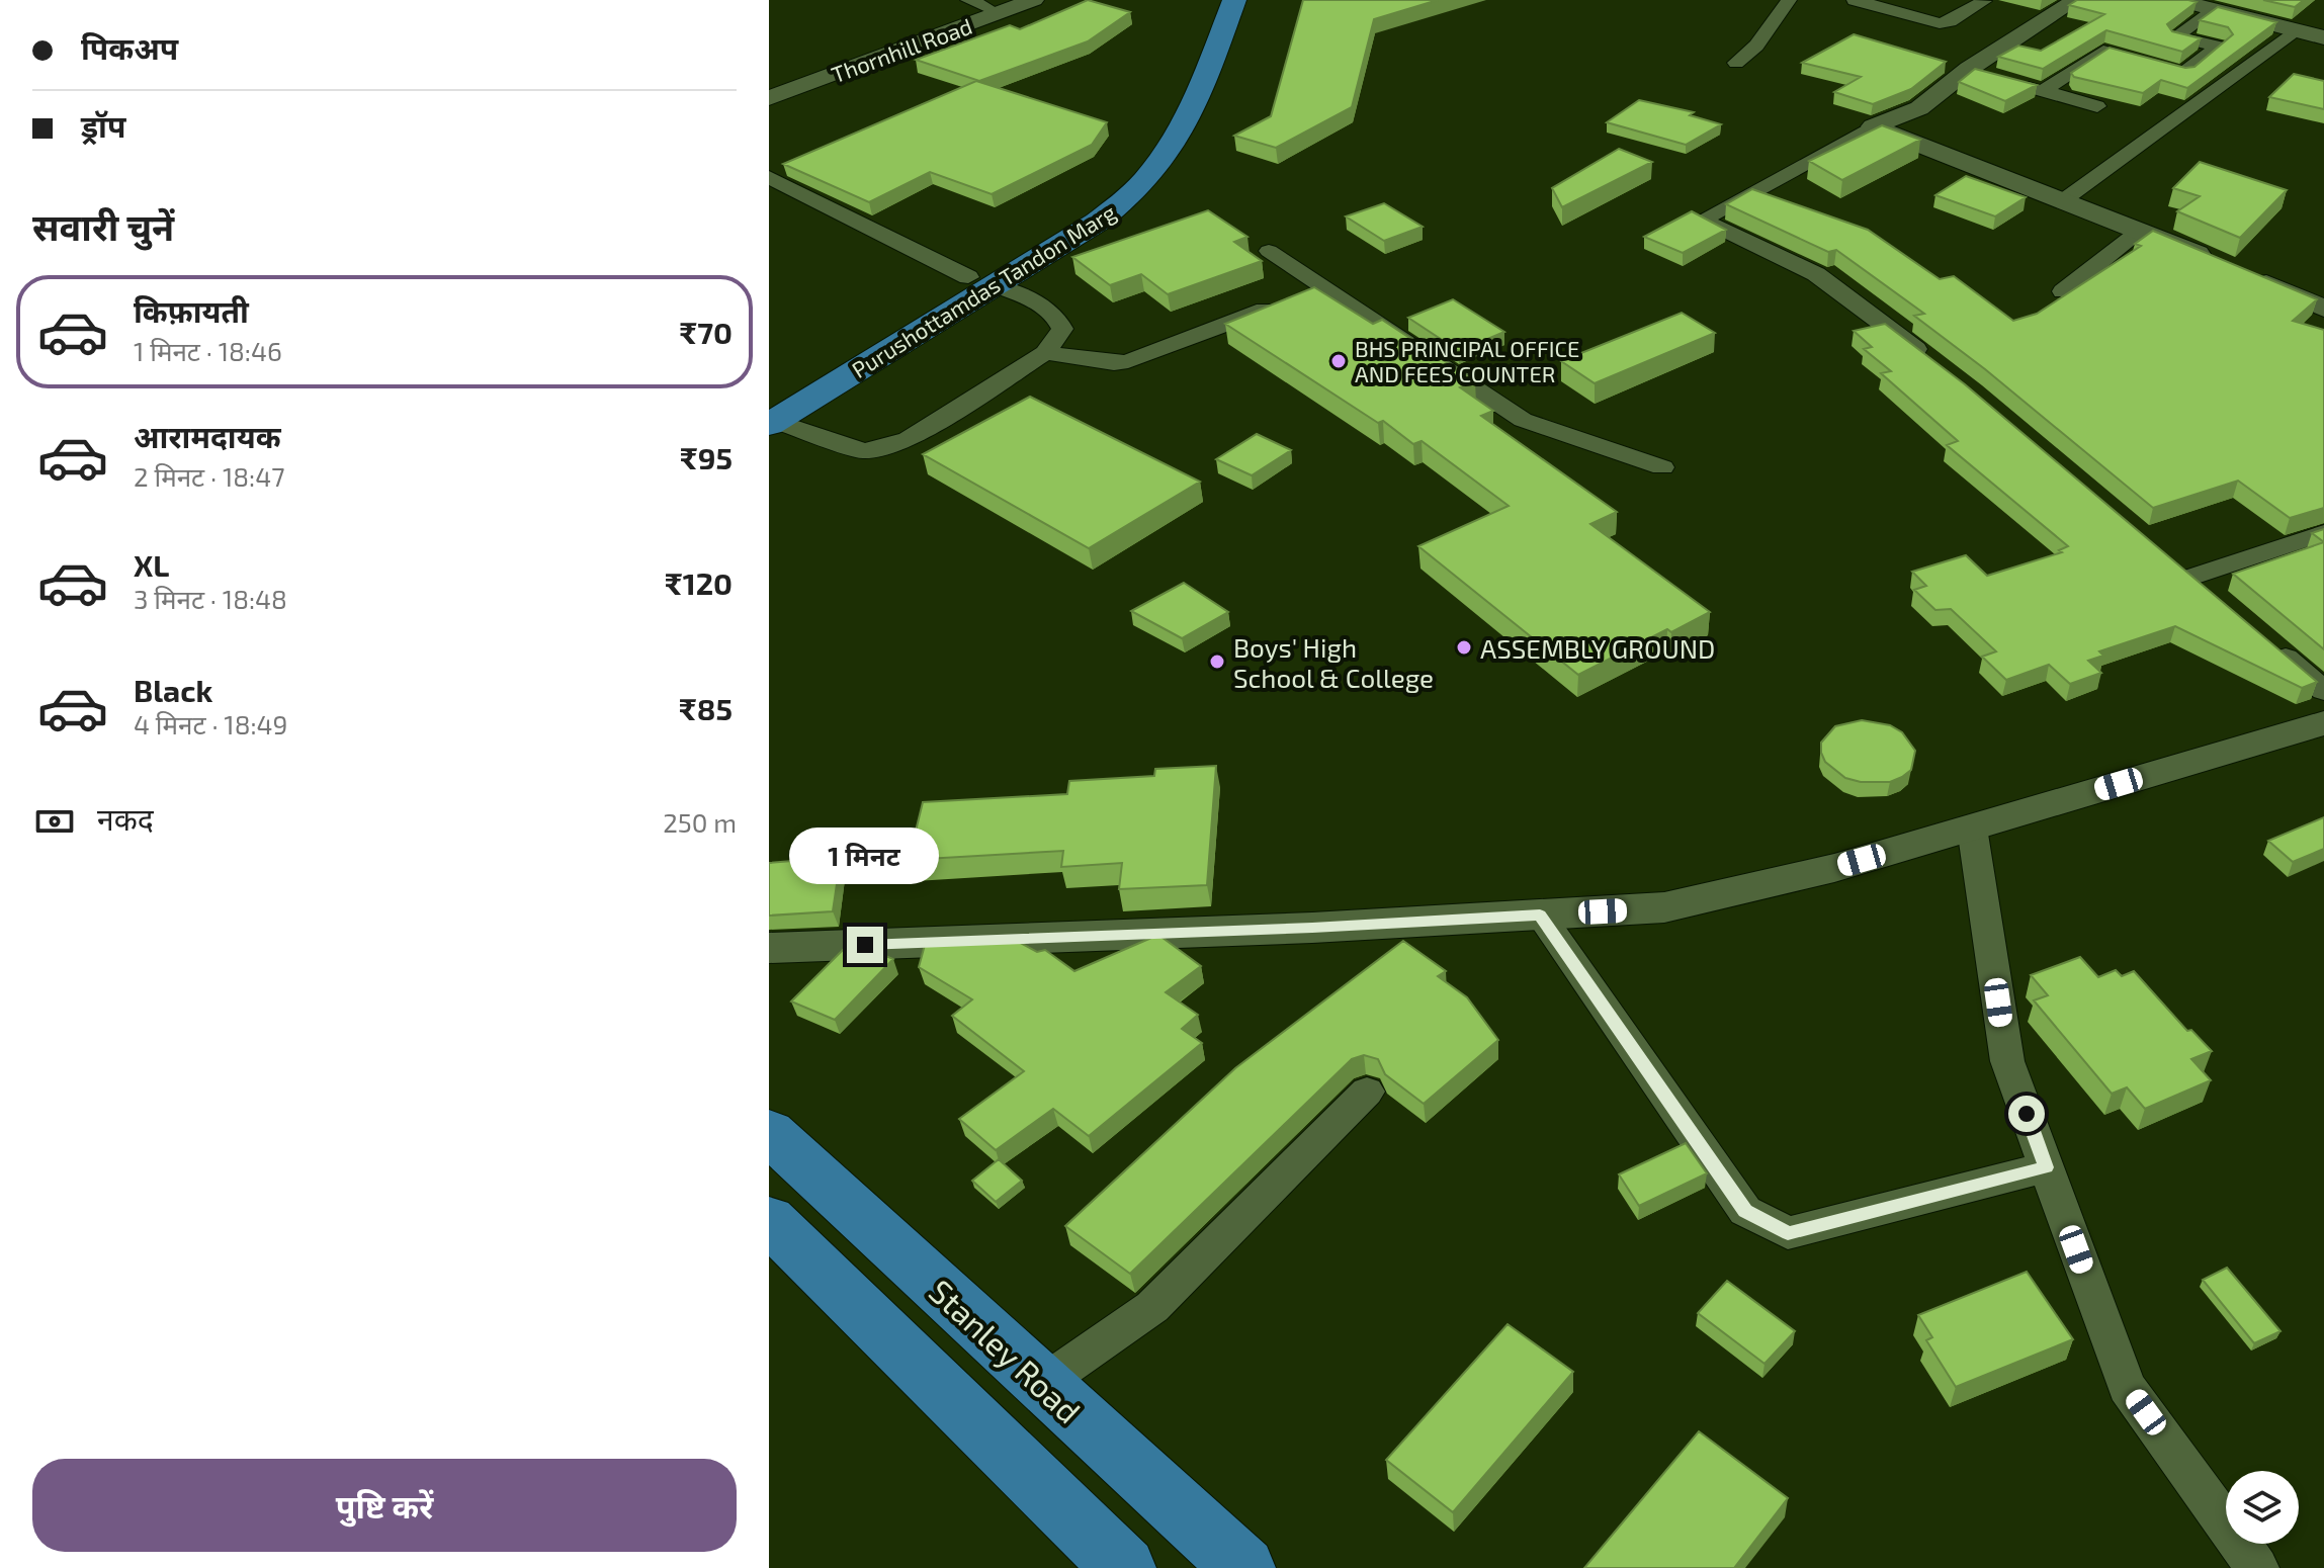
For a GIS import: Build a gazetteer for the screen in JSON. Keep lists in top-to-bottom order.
{
  "streets": {
    "main road": ["Purushottamdas Tandon Marg", "Stanley Road"],
    "street": ["Thornhill Road"]
  },
  "places": ["BHS PRINCIPAL OFFICE AND FEES COUNTER", "ASSEMBLY GROUND", "Boys' High School & College"],
  "page": {
    "banner": ["पिकअप", "ड्रॉप"],
    "heading": "सवारी चुनें",
    "list": [
      {
        "name": "किफ़ायती",
        "note": "1 मिनट · 18:46",
        "value": "₹70"
      },
      {
        "name": "आरामदायक",
        "note": "2 मिनट · 18:47",
        "value": "₹95"
      },
      {
        "name": "XL",
        "note": "3 मिनट · 18:48",
        "value": "₹120"
      },
      {
        "name": "Black",
        "note": "4 मिनट · 18:49",
        "value": "₹85"
      }
    ],
    "pay": ["नकद", "250 m"],
    "bubble": "1 मिनट",
    "buttons": "पुष्टि करें"
  }
}
